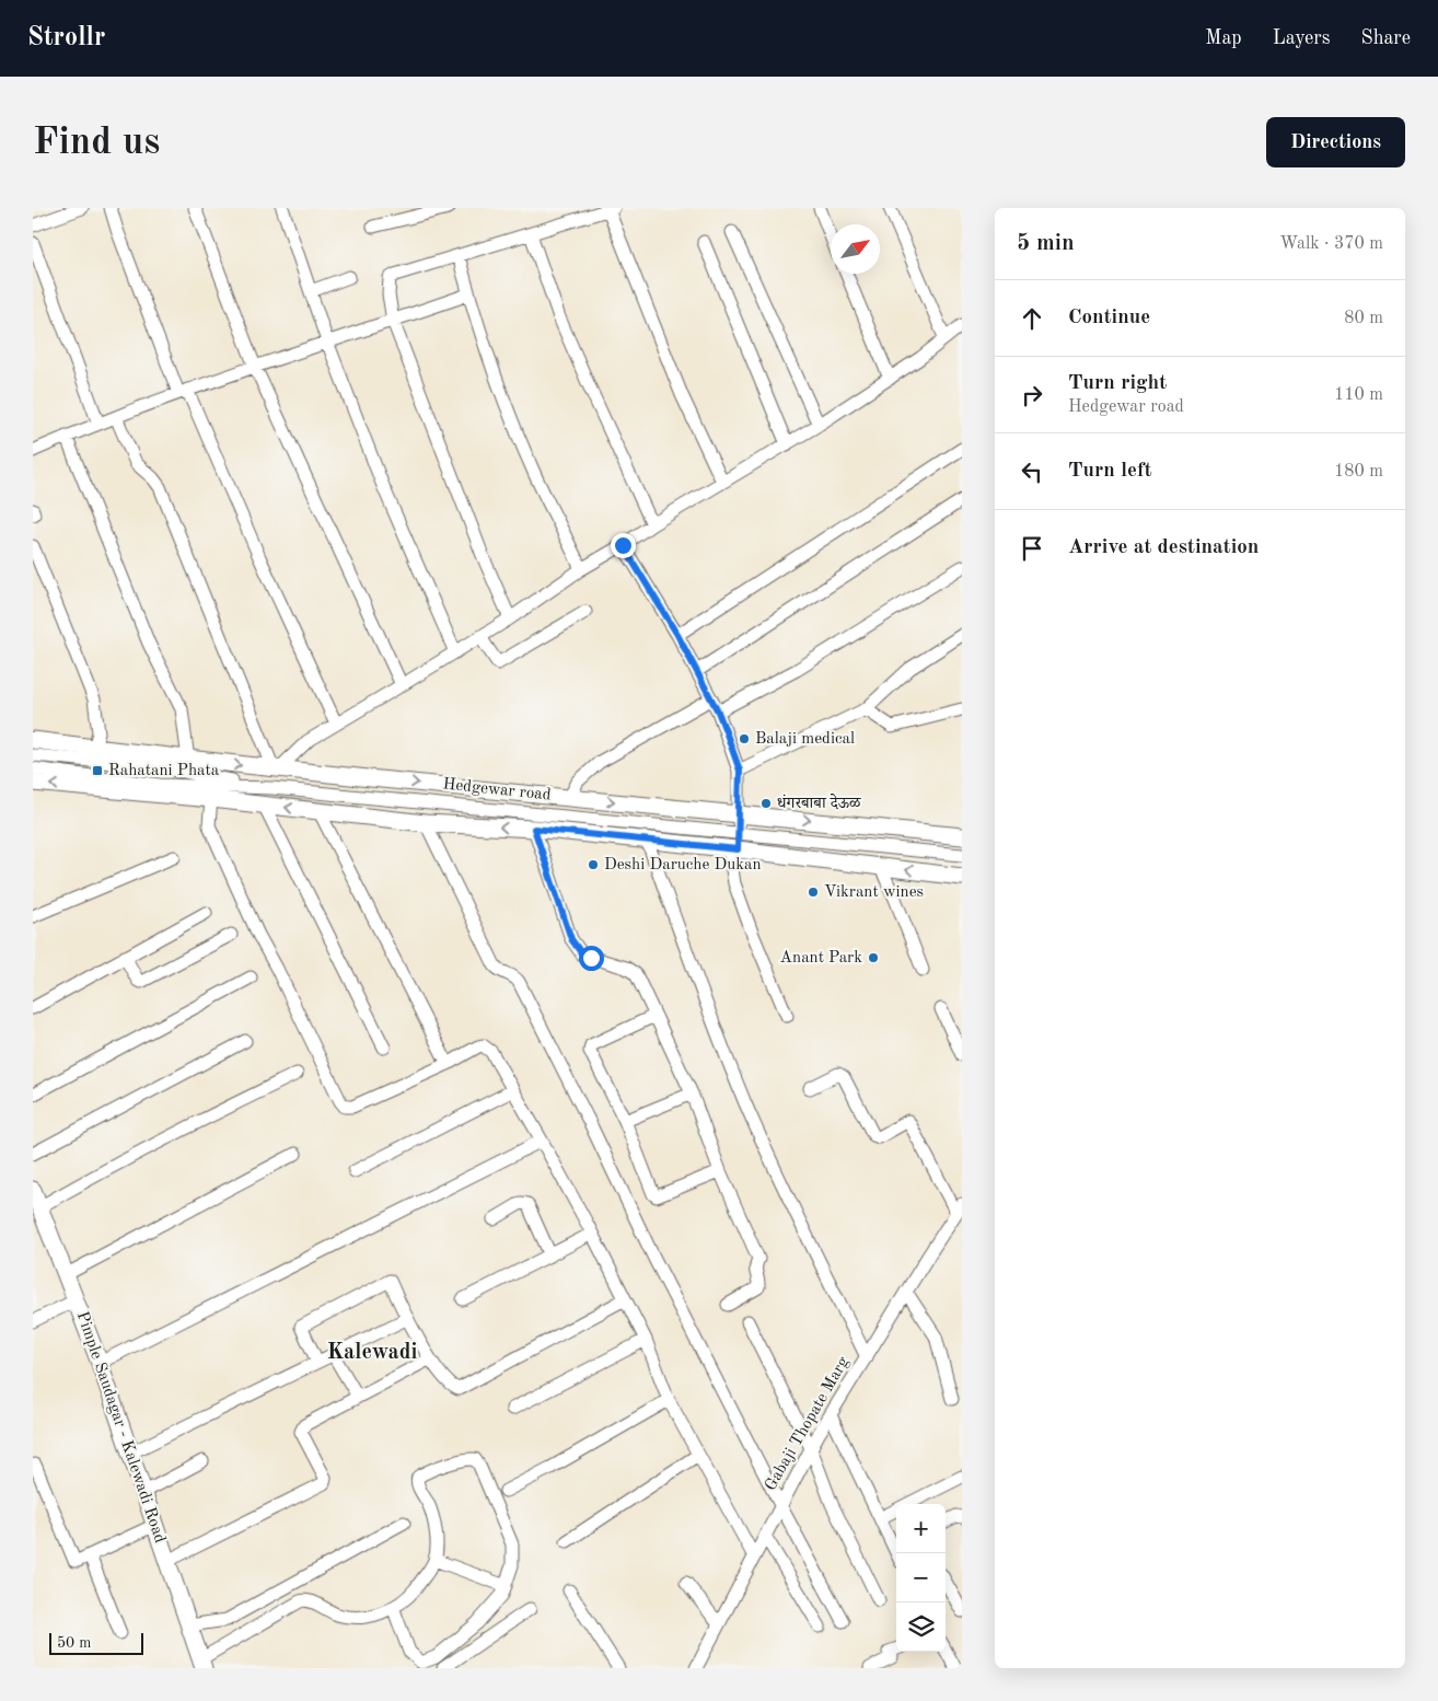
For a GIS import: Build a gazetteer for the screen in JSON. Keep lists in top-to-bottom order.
{
  "streets": {
    "main road": ["Hedgewar road", "Pimple Saudagar - Kalewadi Road"],
    "street": ["Gabaji Thopate Marg"]
  },
  "districts": ["Kalewadi"],
  "places": {
    "other": [
      "Balaji medical",
      "धंगरबाबा देऊळ",
      "Deshi Daruche Dukan",
      "Vikrant wines",
      "Anant Park"
    ],
    "transit": ["Rahatani Phata"]
  },
  "scale_bar": "50 m",
  "north": "top right",
  "page": {
    "header": "Strollr",
    "nav": ["Map", "Layers", "Share"],
    "buttons": "Directions",
    "title": "Find us",
    "heading": ["5 min", "Walk · 370 m"],
    "list": [
      ["Continue", "80 m"],
      ["Turn right", "Hedgewar road", "110 m"],
      ["Turn left", "180 m"],
      "Arrive at destination"
    ],
    "map_buttons": ["+", "−"],
    "scale": "50 m"
  }
}
